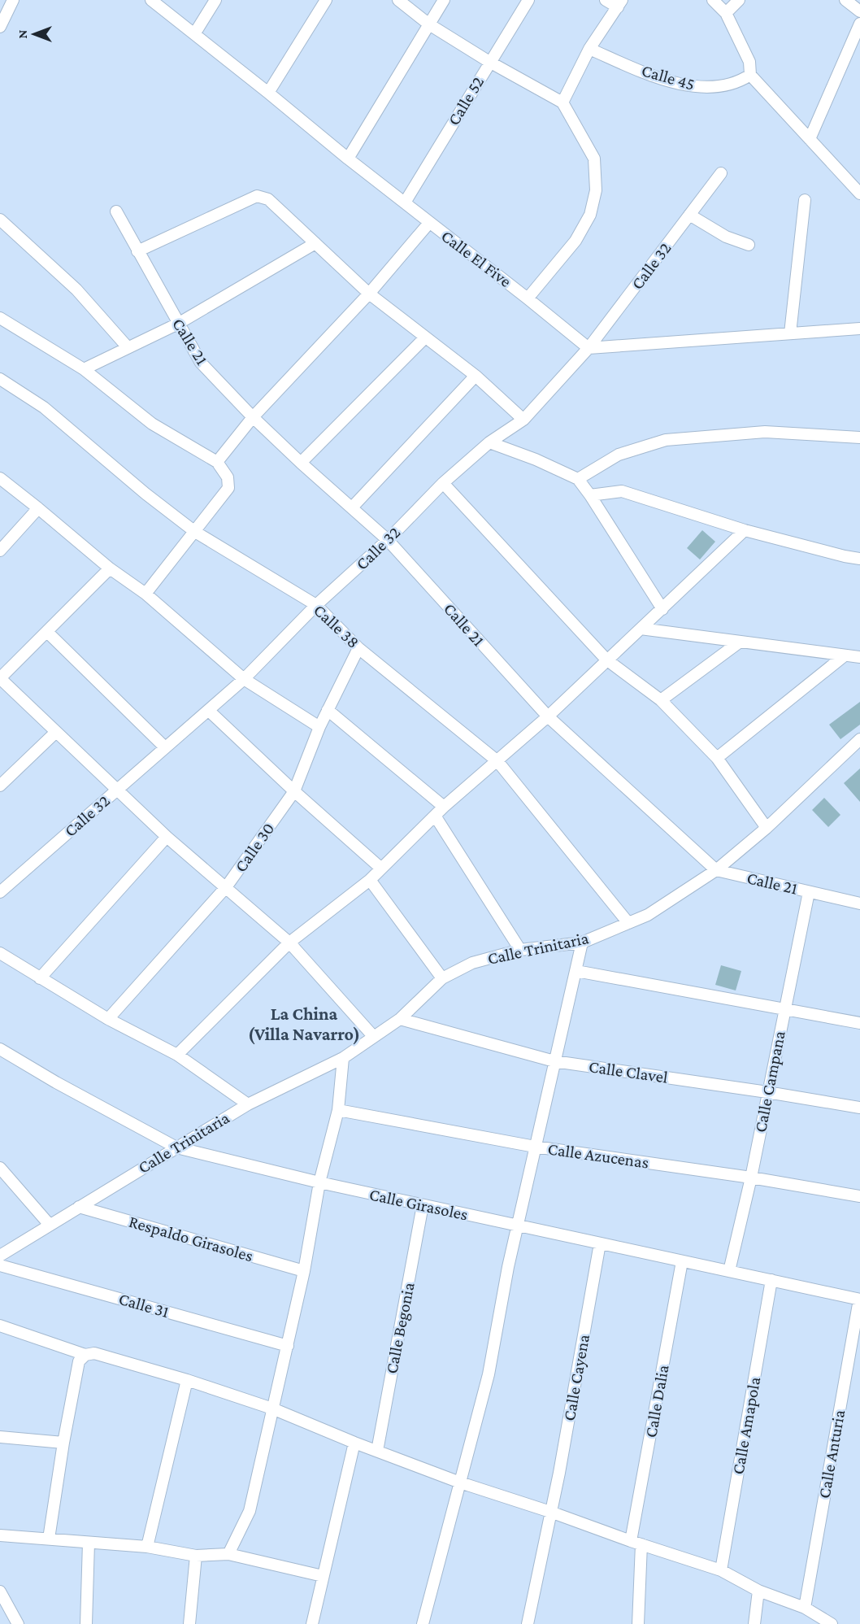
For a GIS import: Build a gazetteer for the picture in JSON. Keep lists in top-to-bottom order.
{
  "streets": {
    "street": [
      "Calle 45",
      "Calle 52",
      "Calle El Five",
      "Calle 32",
      "Calle 21",
      "Calle 38",
      "Calle 30",
      "Calle Trinitaria",
      "Calle Clavel",
      "Calle Campana",
      "Calle Azucenas",
      "Calle Girasoles",
      "Respaldo Girasoles",
      "Calle 31",
      "Calle Begonia",
      "Calle Cayena",
      "Calle Dalia",
      "Calle Amapola",
      "Calle Anturia"
    ]
  },
  "crossings": [
    ["Calle 52", "Calle El Five"],
    ["Calle El Five", "Calle 32"],
    ["Calle 32", "Calle 21"],
    ["Calle 32", "Calle 38"],
    ["Calle 21", "Calle Trinitaria"],
    ["Calle 21", "Calle Campana"],
    ["Calle 38", "Calle 30"],
    ["Calle 38", "Calle Trinitaria"],
    ["Calle Trinitaria", "Calle Clavel"],
    ["Calle Trinitaria", "Calle Girasoles"],
    ["Calle Trinitaria", "Respaldo Girasoles"],
    ["Calle Clavel", "Calle Campana"],
    ["Calle Campana", "Calle Azucenas"],
    ["Calle Campana", "Calle Girasoles"],
    ["Calle Girasoles", "Calle Begonia"],
    ["Calle Girasoles", "Calle Cayena"],
    ["Calle Girasoles", "Calle Dalia"],
    ["Calle Girasoles", "Calle Amapola"],
    ["Calle Girasoles", "Calle Anturia"]
  ],
  "districts": ["La China (Villa Navarro)"],
  "north": "left"
}
